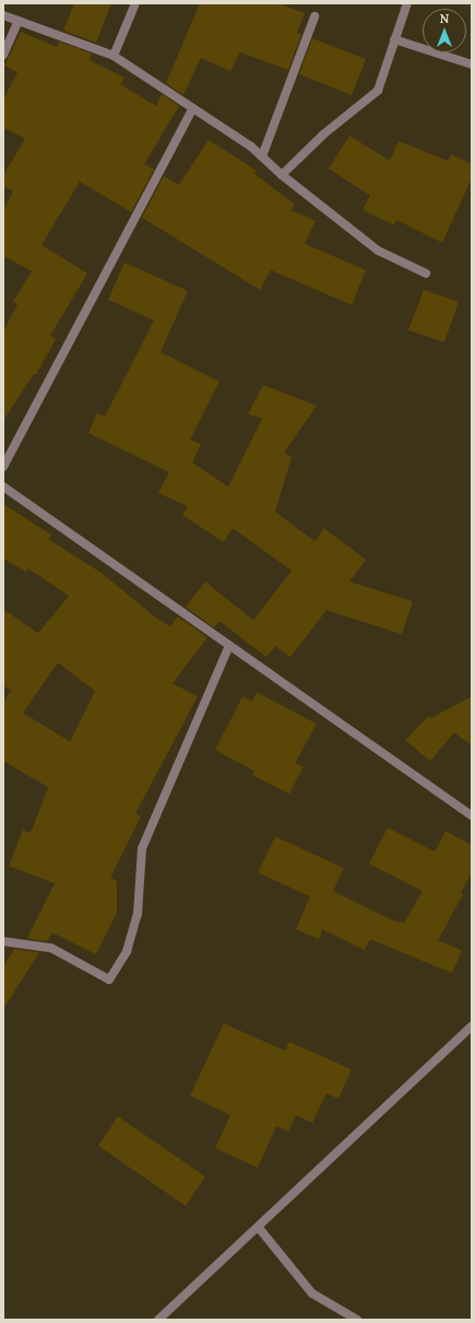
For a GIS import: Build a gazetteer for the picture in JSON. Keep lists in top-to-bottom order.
{
  "north": "top"
}
